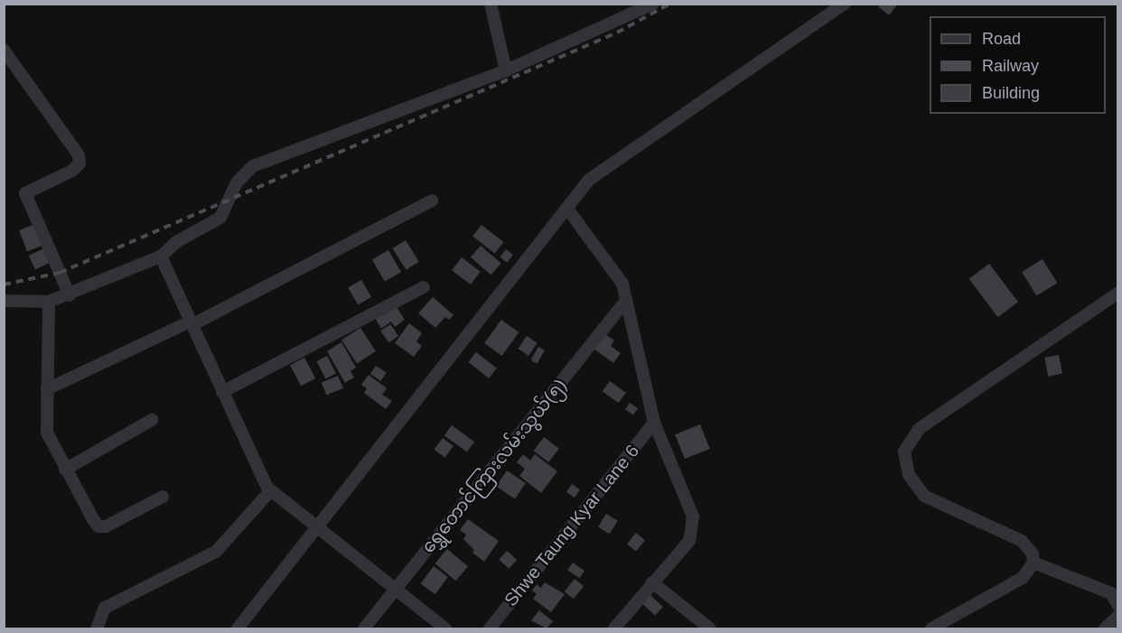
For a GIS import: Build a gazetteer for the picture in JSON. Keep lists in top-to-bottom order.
{
  "streets": {
    "street": ["ရွှေတောင်ကြားလမ်းသွယ်(၅)", "Shwe Taung Kyar Lane 6"]
  },
  "legend": ["Road", "Railway", "Building"]
}
